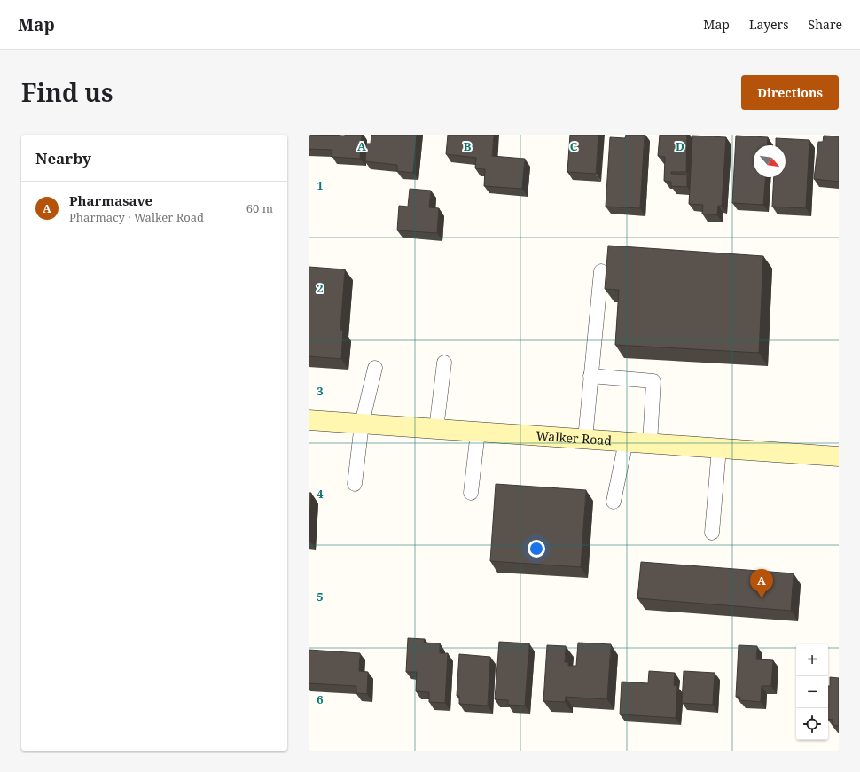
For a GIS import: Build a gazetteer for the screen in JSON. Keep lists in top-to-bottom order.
{
  "streets": {
    "main road": ["Walker Road"]
  },
  "north": "bottom right",
  "page": {
    "header": "Map",
    "nav": ["Map", "Layers", "Share"],
    "title": "Find us",
    "buttons": "Directions",
    "heading": "Nearby",
    "list": [
      {
        "mark": "A",
        "name": "Pharmasave",
        "note": "Pharmacy · Walker Road",
        "value": "60 m"
      }
    ],
    "pins": "A",
    "map_buttons": ["+", "−"]
  },
  "grid": {
    "columns": [
      "A",
      "B",
      "C",
      "D"
    ],
    "rows": [
      "1",
      "2",
      "3",
      "4",
      "5",
      "6"
    ]
  }
}
